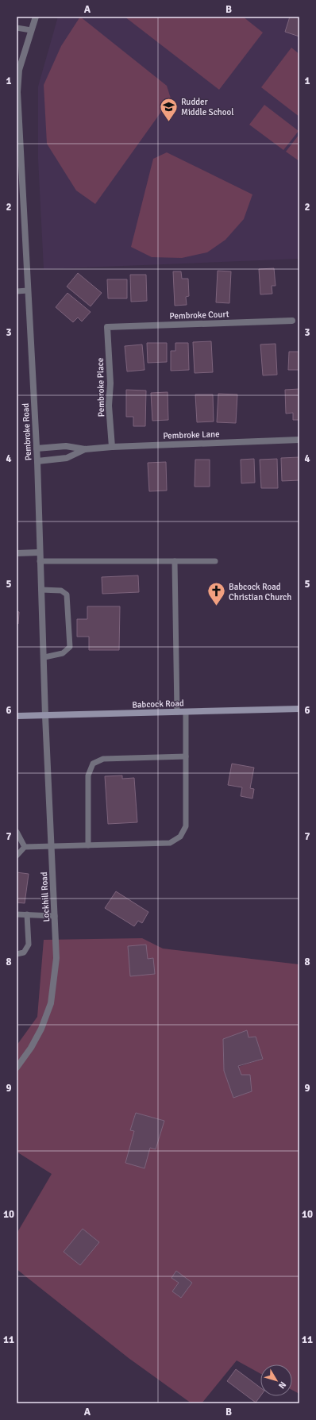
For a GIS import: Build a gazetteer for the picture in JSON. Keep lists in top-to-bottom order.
{
  "streets": {
    "main road": ["Babcock Road"],
    "street": [
      "Pembroke Court",
      "Pembroke Place",
      "Pembroke Road",
      "Pembroke Lane",
      "Lockhill Road"
    ]
  },
  "crossings": [
    ["Pembroke Court", "Pembroke Place"],
    ["Pembroke Place", "Pembroke Lane"],
    ["Pembroke Road", "Pembroke Lane"],
    ["Pembroke Road", "Babcock Road"],
    ["Pembroke Road", "Lockhill Road"],
    ["Babcock Road", "Lockhill Road"]
  ],
  "places": {
    "school or university": ["Rudder Middle School"],
    "church": ["Babcock Road Christian Church"]
  },
  "north": "bottom right",
  "grid": {
    "columns": ["A", "B"],
    "rows": [
      "1",
      "2",
      "3",
      "4",
      "5",
      "6",
      "7",
      "8",
      "9",
      "10",
      "11"
    ]
  }
}
